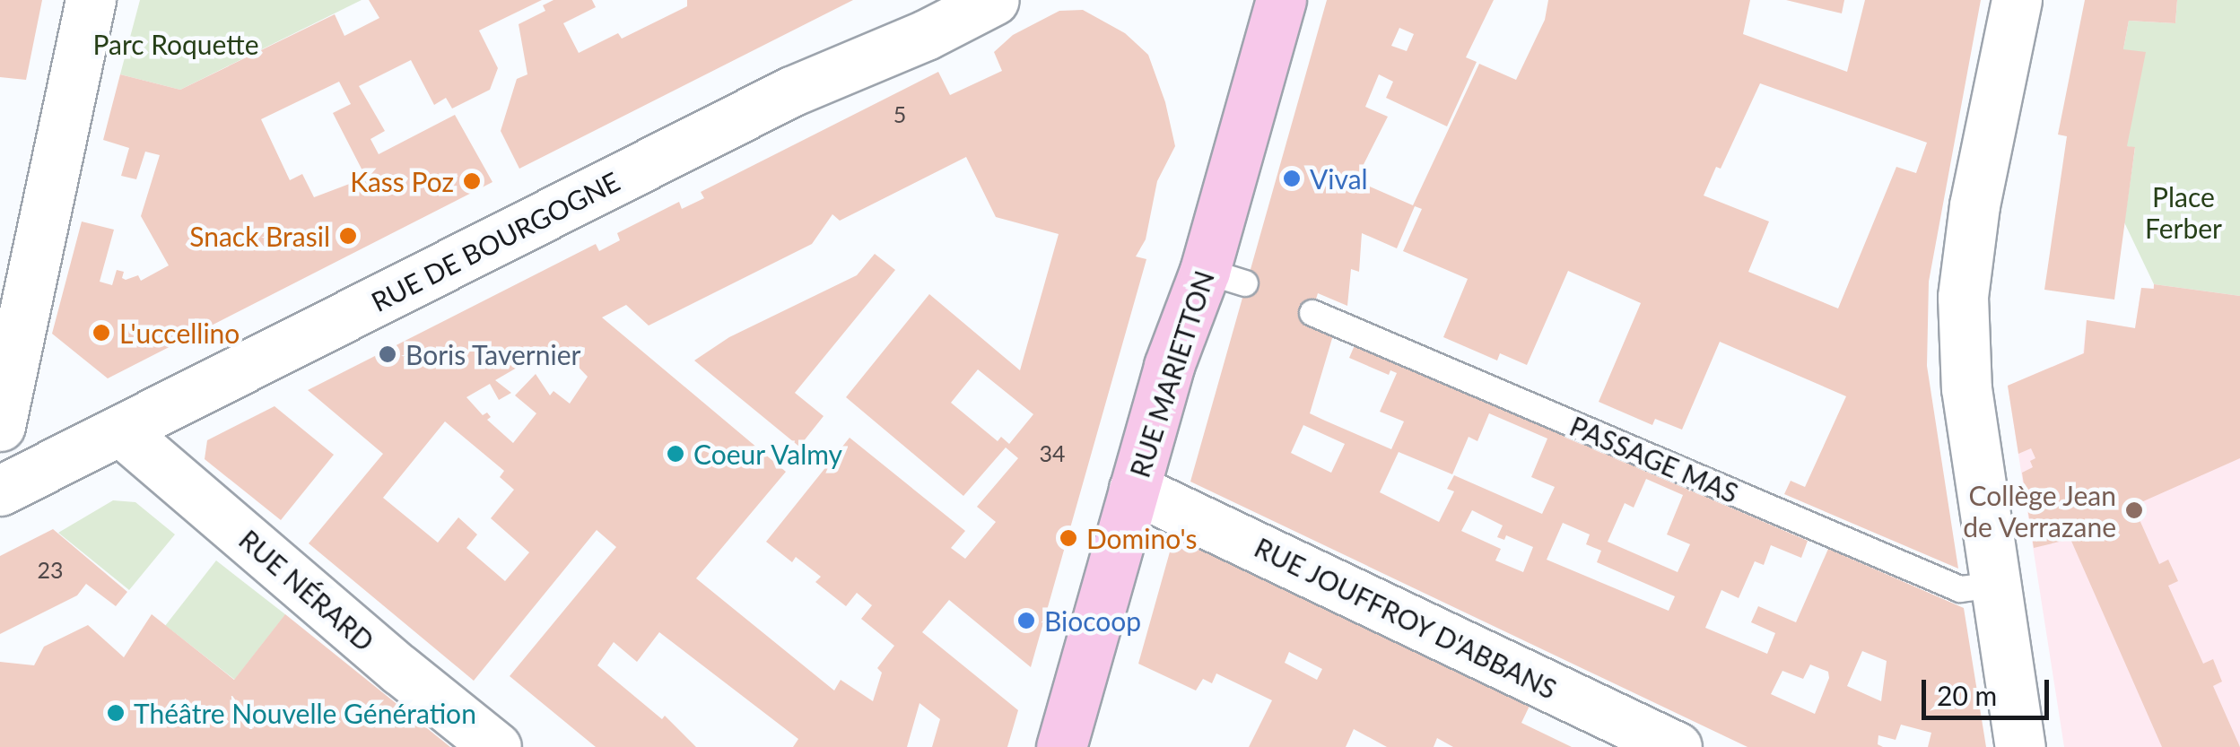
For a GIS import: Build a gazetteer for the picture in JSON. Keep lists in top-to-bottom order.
{
  "streets": {
    "main road": ["RUE MARIETTON"],
    "street": ["RUE DE BOURGOGNE", "RUE NÉRARD", "RUE JOUFFROY D'ABBANS"],
    "lane": ["PASSAGE MAS"]
  },
  "crossings": [
    ["RUE DE BOURGOGNE", "RUE NÉRARD"],
    ["RUE MARIETTON", "RUE JOUFFROY D'ABBANS"]
  ],
  "parks": ["Parc Roquette", "Place Ferber"],
  "places": [
    "Vival",
    "Kass Poz",
    "Snack Brasil",
    "L'uccellino",
    "Boris Tavernier",
    "Coeur Valmy",
    "Collège Jean de Verrazane",
    "Domino's",
    "Biocoop",
    "Théâtre Nouvelle Génération"
  ],
  "house_numbers": ["5", "34", "23"],
  "scale_bar": "20 m"
}
